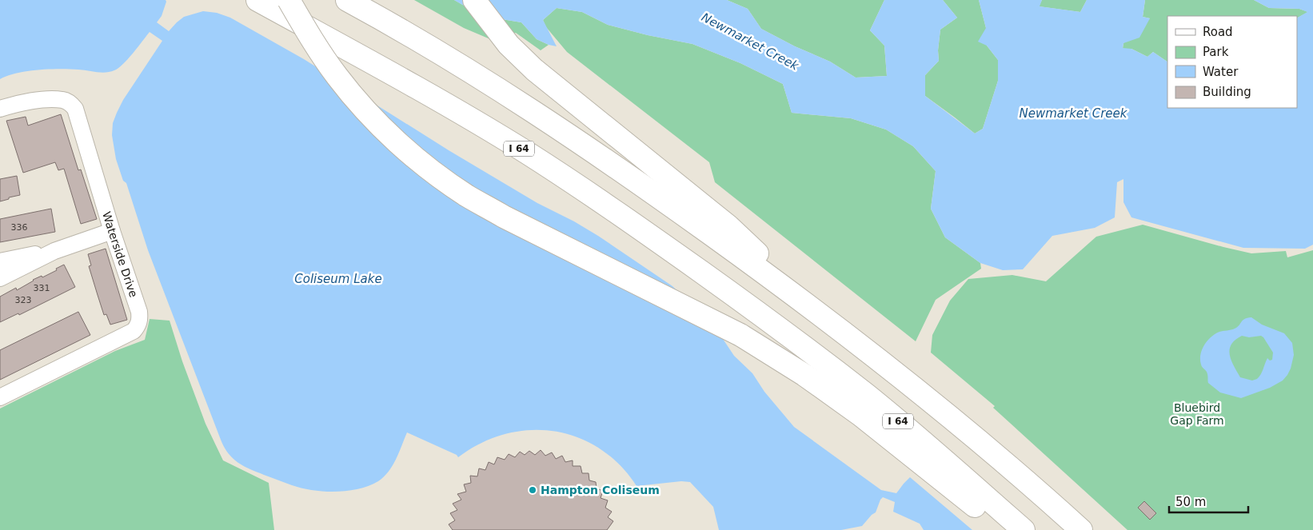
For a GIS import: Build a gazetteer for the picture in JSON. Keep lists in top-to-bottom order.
{
  "streets": {
    "highway": ["I 64"],
    "street": ["Waterside Drive"]
  },
  "water": ["Newmarket Creek", "Coliseum Lake"],
  "parks": ["Bluebird Gap Farm"],
  "places": ["Hampton Coliseum"],
  "house_numbers": ["336", "331", "323"],
  "legend": [
    "Road",
    "Park",
    "Water",
    "Building"
  ],
  "scale_bar": "50 m"
}
